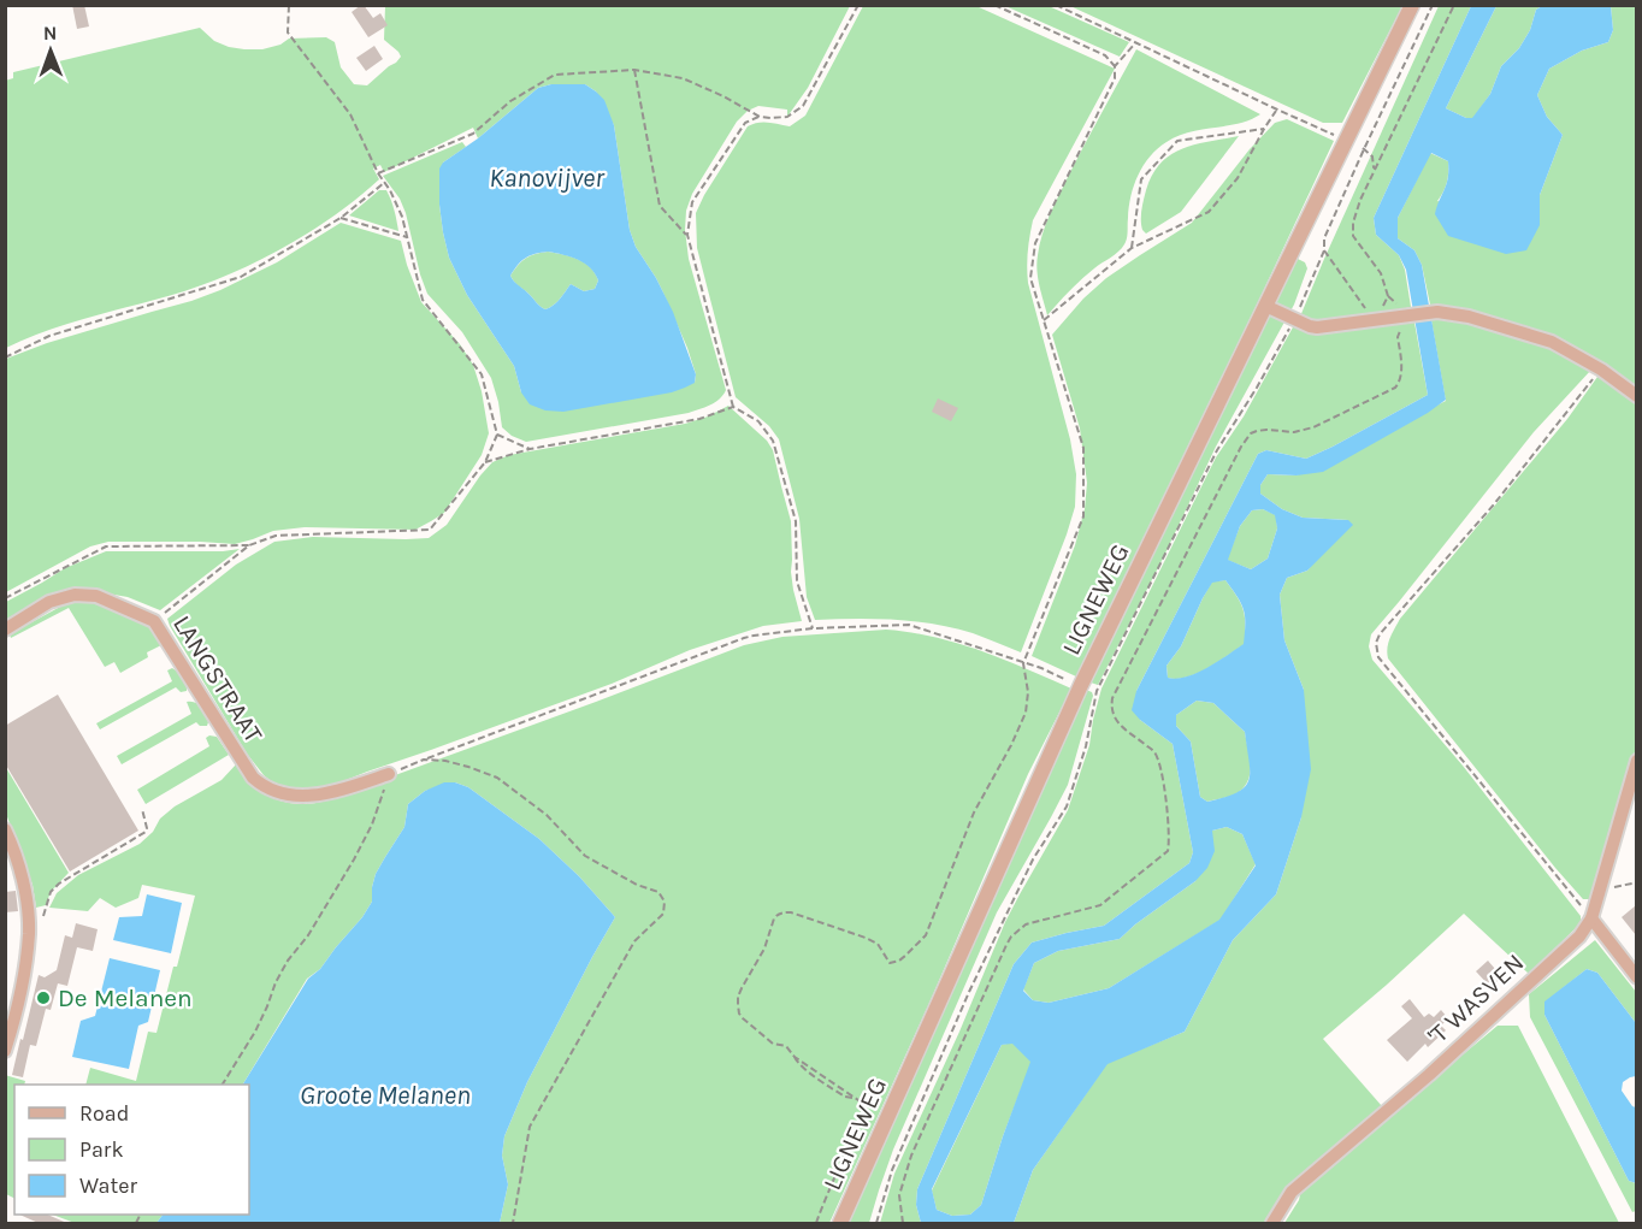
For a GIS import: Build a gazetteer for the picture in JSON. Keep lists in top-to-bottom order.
{
  "streets": {
    "street": ["LIGNEWEG", "LANGSTRAAT", "'T WASVEN"]
  },
  "water": ["Kanovijver", "Groote Melanen"],
  "places": ["De Melanen"],
  "legend": ["Road", "Park", "Water"],
  "north": "top"
}
